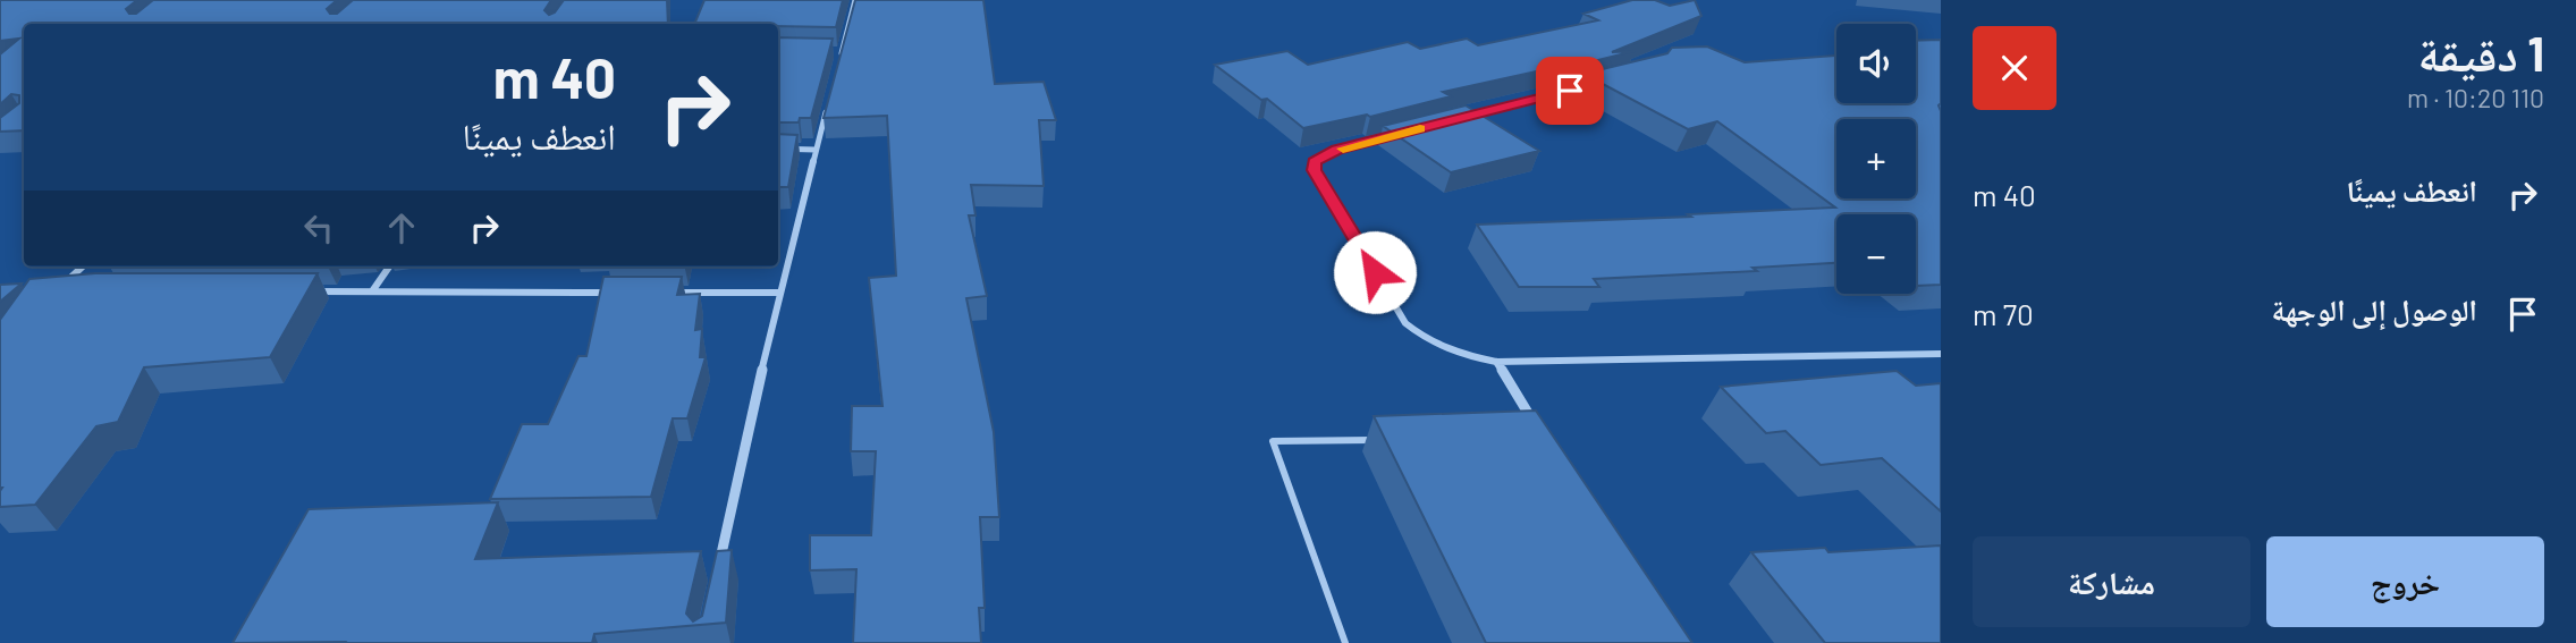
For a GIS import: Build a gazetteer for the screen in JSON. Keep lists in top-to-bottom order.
{
  "page": {
    "heading": ["1 دقيقة", "110 m · 10:20"],
    "map_buttons": ["+", "−"],
    "turn": ["40 m", "انعطف يمينًا"],
    "list": [
      {
        "name": "انعطف يمينًا",
        "value": "40 m"
      },
      {
        "name": "الوصول إلى الوجهة",
        "value": "70 m"
      }
    ],
    "buttons": ["خروج", "مشاركة"]
  }
}
